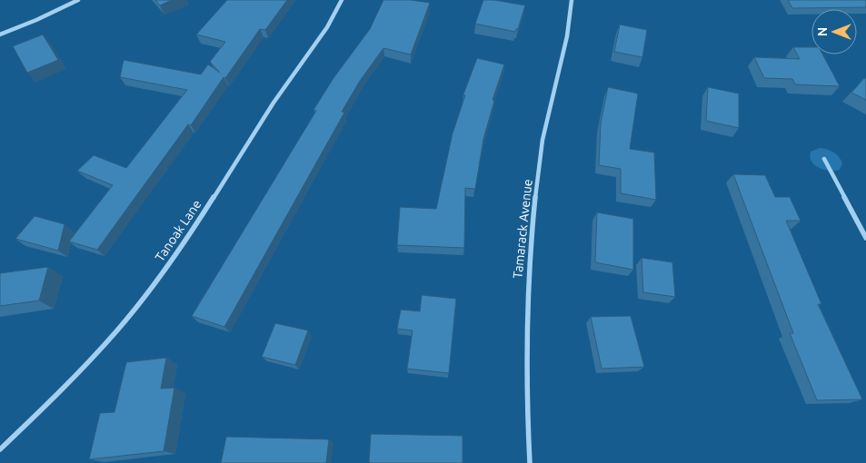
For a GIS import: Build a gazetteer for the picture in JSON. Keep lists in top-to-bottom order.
{
  "streets": {
    "street": ["Tamarack Avenue", "Tanoak Lane"]
  },
  "north": "left"
}
